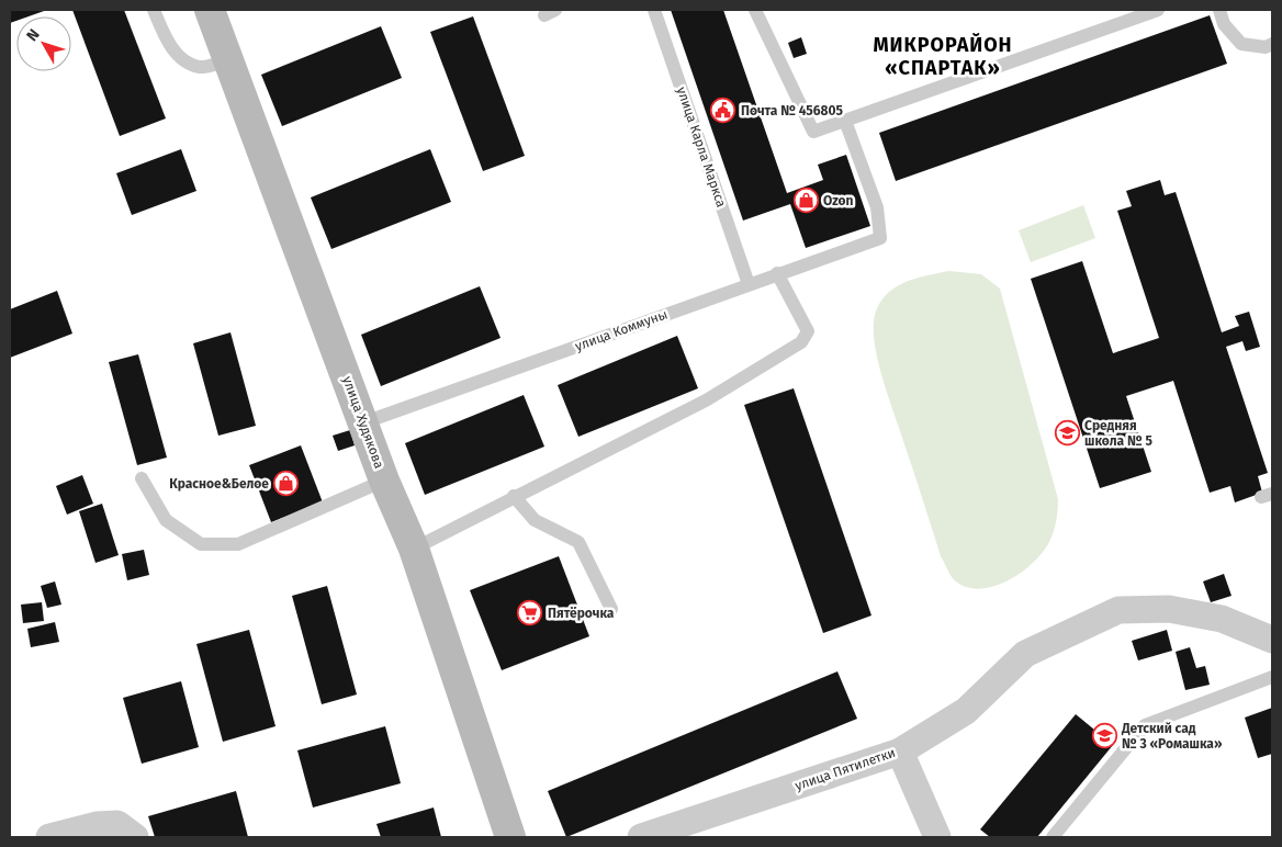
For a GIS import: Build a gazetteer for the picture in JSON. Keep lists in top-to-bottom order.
{
  "streets": {
    "street": ["улица Худякова", "улица Пятилетки"],
    "lane": ["улица Карла Маркса", "улица Коммуны"]
  },
  "crossings": [
    ["улица Карла Маркса", "улица Коммуны"],
    ["улица Коммуны", "улица Худякова"]
  ],
  "districts": ["МИКРОРАЙОН «СПАРТАК»"],
  "places": {
    "public building": ["Почта № 456805"],
    "shop": ["Ozon", "Красное&Белое"],
    "school or university": ["Средняя школа № 5", "Детский сад № 3 «Ромашка»"],
    "supermarket": ["Пятёрочка"]
  },
  "north": "top left"
}
